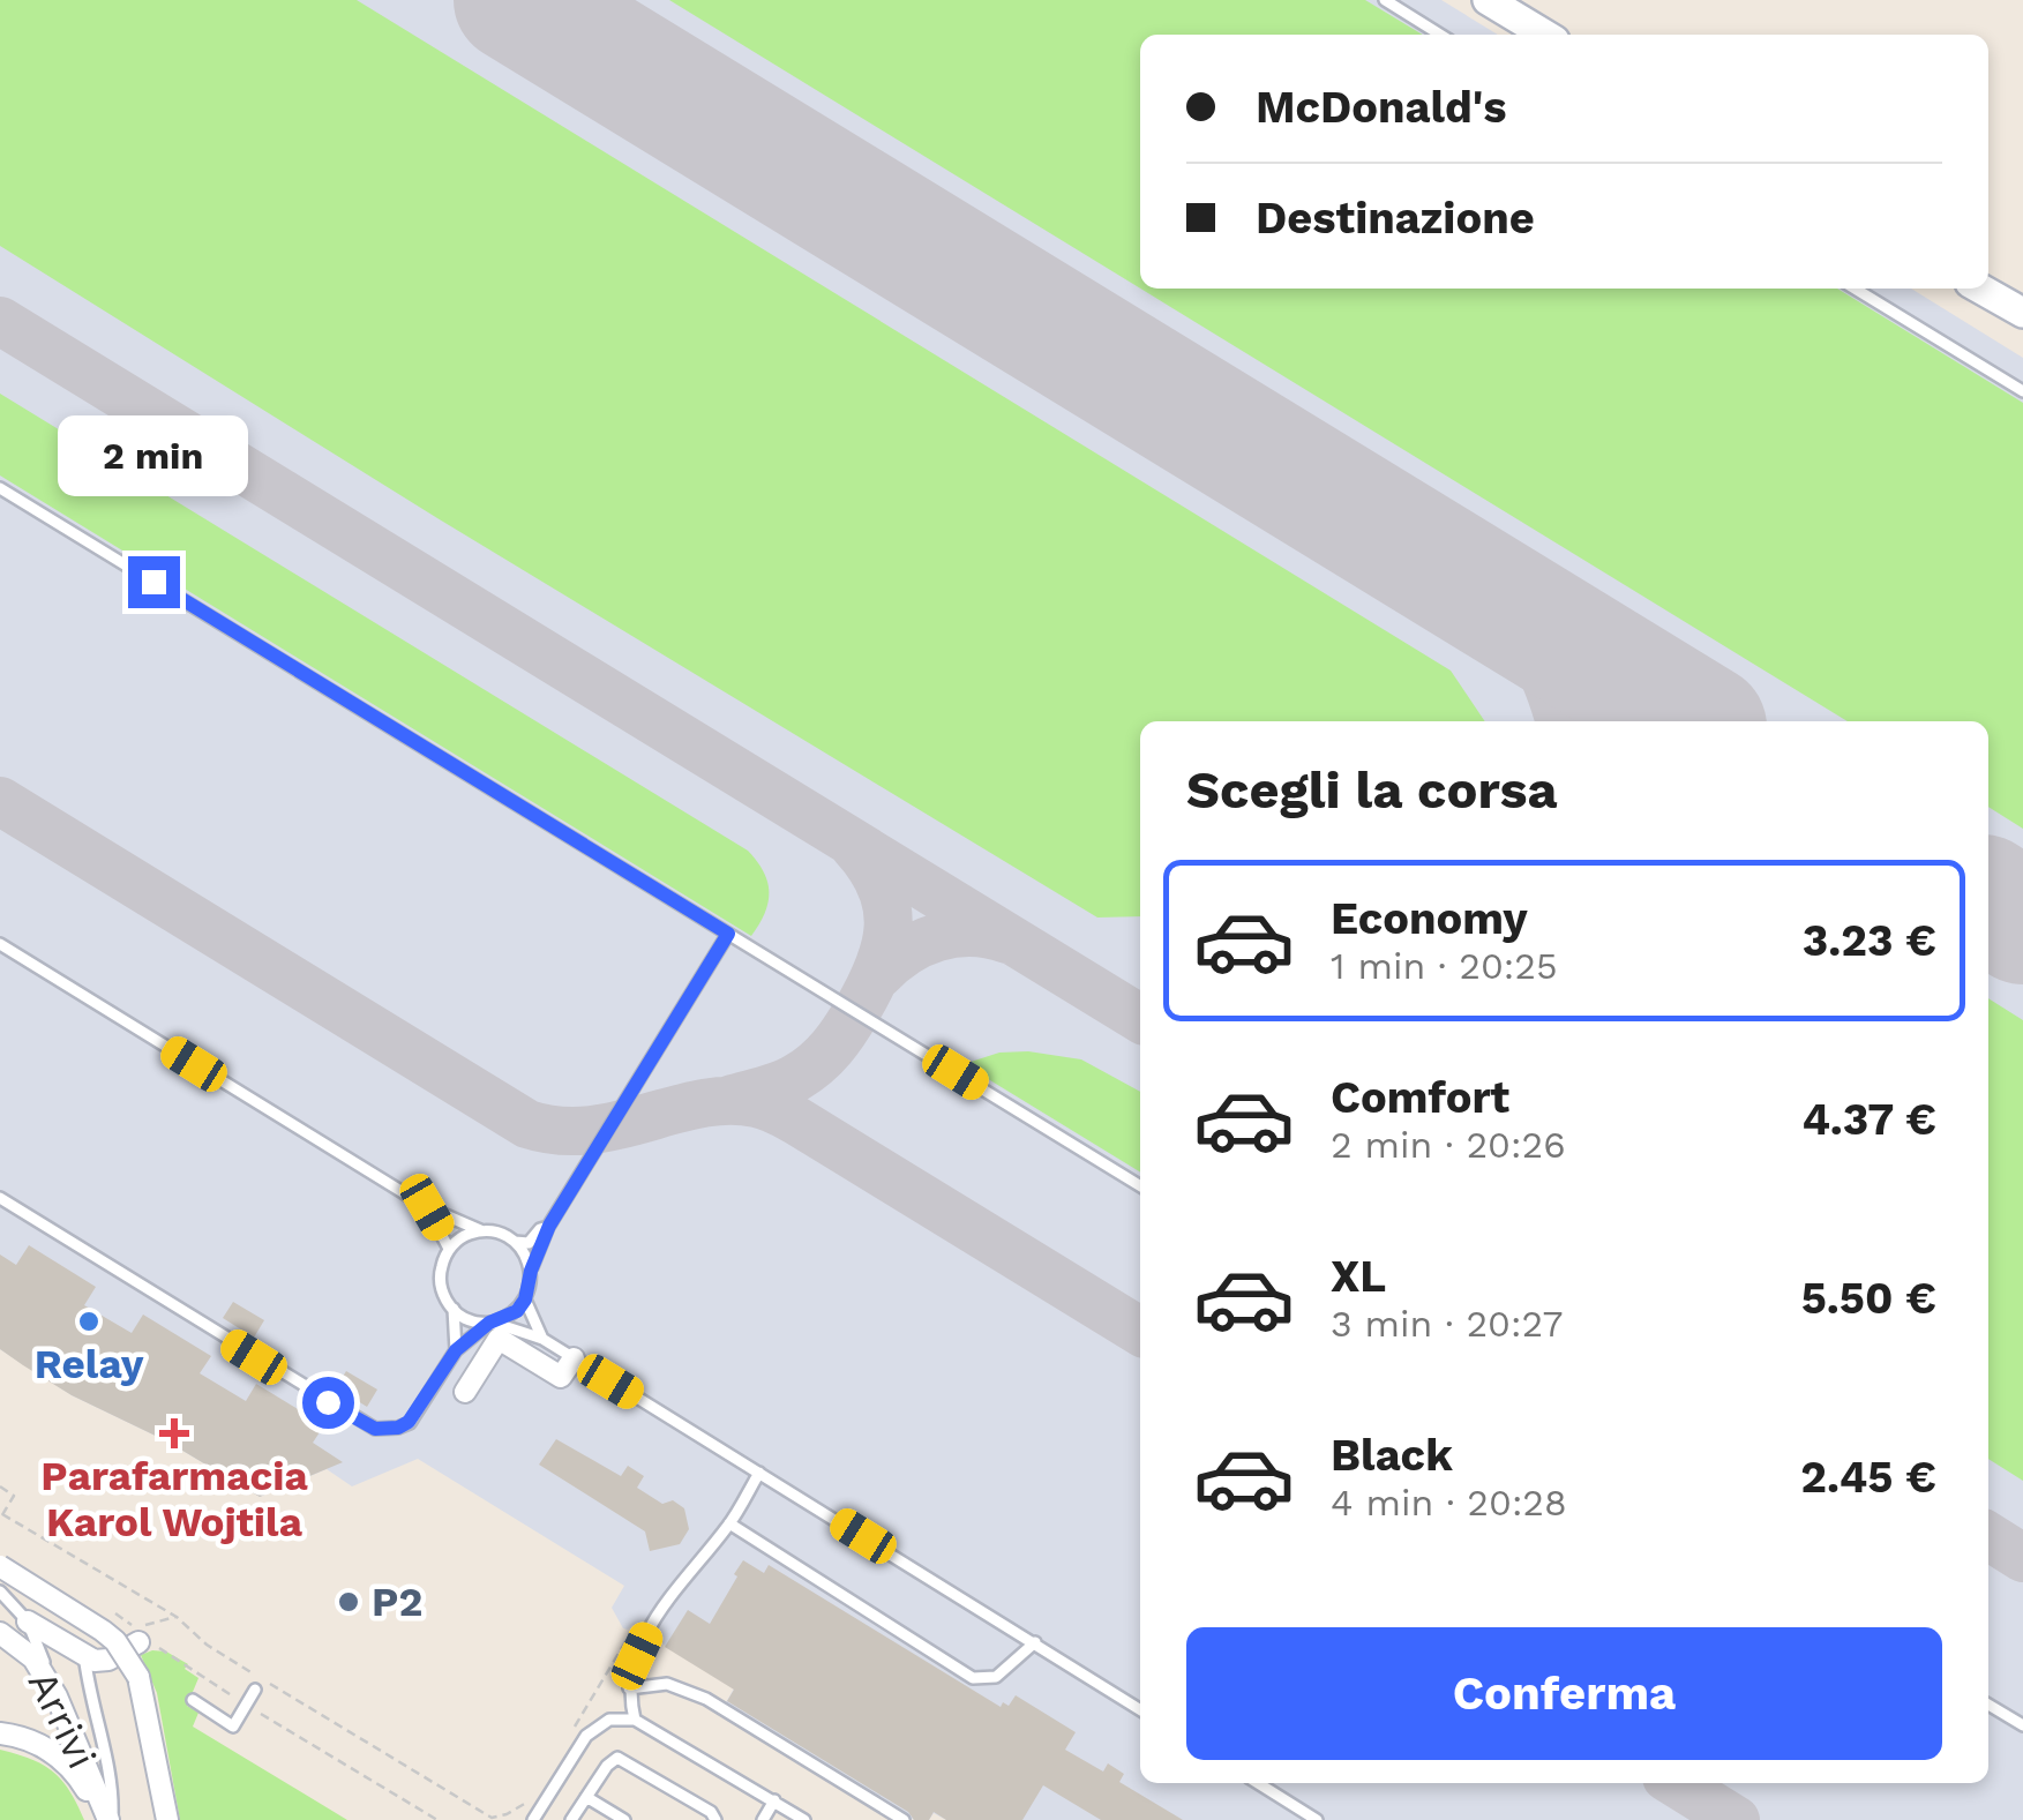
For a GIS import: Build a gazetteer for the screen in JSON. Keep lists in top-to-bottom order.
{
  "streets": {
    "street": ["Arrivi"]
  },
  "places": {
    "other": ["Relay", "P2"],
    "health": ["Parafarmacia Karol Wojtila"]
  },
  "page": {
    "banner": ["McDonald's", "Destinazione"],
    "bubble": "2 min",
    "heading": "Scegli la corsa",
    "list": [
      {
        "name": "Economy",
        "note": "1 min · 20:25",
        "value": "3.23 €"
      },
      {
        "name": "Comfort",
        "note": "2 min · 20:26",
        "value": "4.37 €"
      },
      {
        "name": "XL",
        "note": "3 min · 20:27",
        "value": "5.50 €"
      },
      {
        "name": "Black",
        "note": "4 min · 20:28",
        "value": "2.45 €"
      }
    ],
    "buttons": "Conferma"
  }
}
